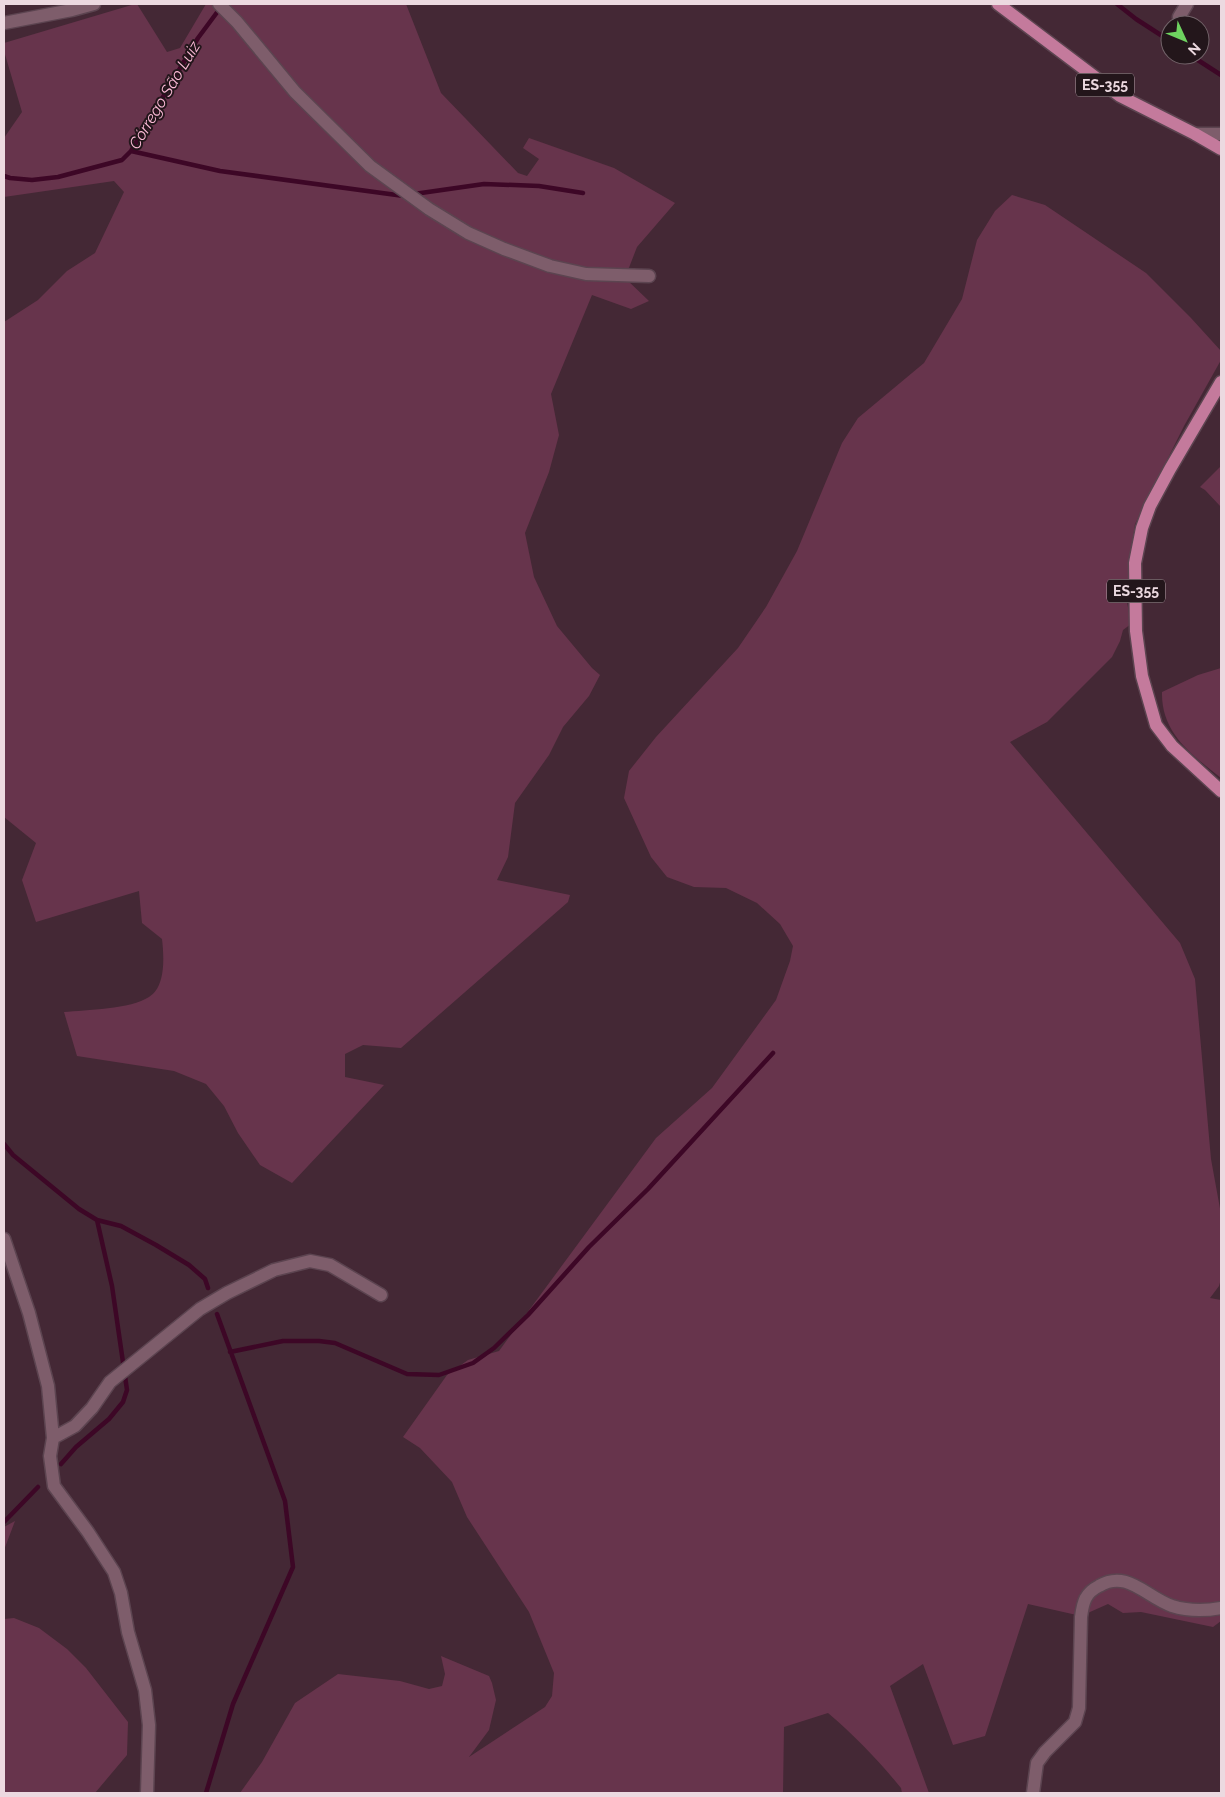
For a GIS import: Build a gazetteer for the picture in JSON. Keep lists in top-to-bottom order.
{
  "streets": {
    "main road": ["ES-355"]
  },
  "water": ["Córrego São Luiz"],
  "north": "bottom right"
}
